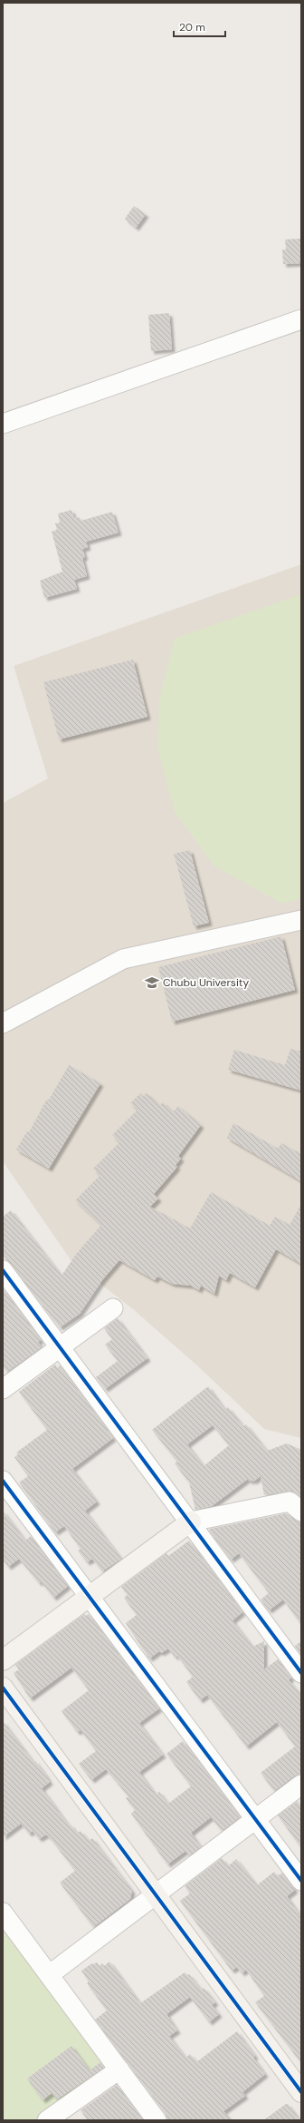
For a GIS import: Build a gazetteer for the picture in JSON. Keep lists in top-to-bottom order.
{
  "places": {
    "school or university": ["Chubu University"]
  },
  "scale_bar": "20 m"
}
